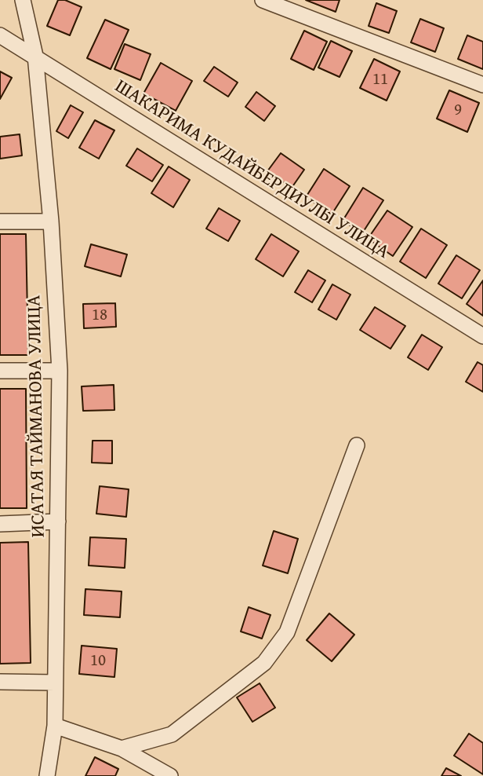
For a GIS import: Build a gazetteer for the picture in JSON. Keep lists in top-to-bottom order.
{
  "streets": {
    "street": ["ШАКАРИМА КУДАЙБЕРДИУЛЫ УЛИЦА", "ИСАТАЯ ТАЙМАНОВА УЛИЦА"]
  },
  "crossings": [
    ["ШАКАРИМА КУДАЙБЕРДИУЛЫ УЛИЦА", "ИСАТАЯ ТАЙМАНОВА УЛИЦА"]
  ],
  "house_numbers": [
    "11",
    "9",
    "18",
    "10"
  ]
}
